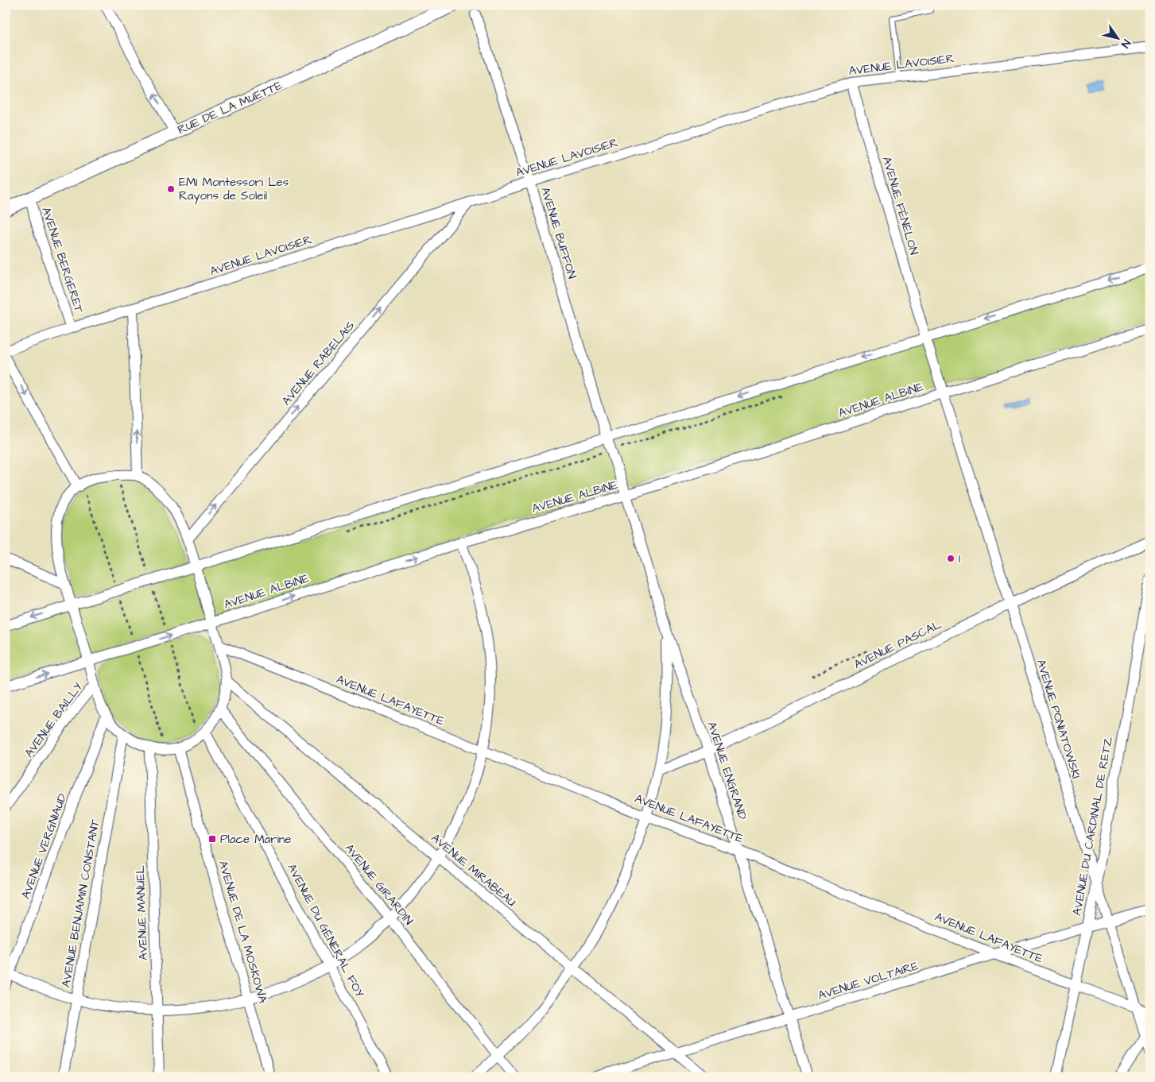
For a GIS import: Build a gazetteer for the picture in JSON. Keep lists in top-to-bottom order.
{
  "streets": {
    "street": [
      "AVENUE LAVOISIER",
      "RUE DE LA MUETTE",
      "AVENUE FÉNÉLON",
      "AVENUE BUFFON",
      "AVENUE BERGERET",
      "AVENUE RABELAIS",
      "AVENUE ALBINE",
      "AVENUE PASCAL",
      "AVENUE LAFAYETTE",
      "AVENUE PONIATOWSKI",
      "AVENUE BAILLY",
      "AVENUE ENGRAND",
      "AVENUE DU CARDINAL DE RETZ",
      "AVENUE VERGNIAUD",
      "AVENUE MIRABEAU",
      "AVENUE GIRARDIN",
      "AVENUE BENJAMIN CONSTANT",
      "AVENUE MANUEL",
      "AVENUE DU GÉNÉRAL FOY",
      "AVENUE DE LA MOSKOWA",
      "AVENUE VOLTAIRE"
    ]
  },
  "crossings": [
    ["AVENUE LAVOISIER", "AVENUE FÉNÉLON"],
    ["AVENUE LAVOISIER", "AVENUE BUFFON"],
    ["AVENUE LAVOISIER", "AVENUE BERGERET"],
    ["AVENUE LAVOISIER", "AVENUE RABELAIS"],
    ["RUE DE LA MUETTE", "AVENUE BERGERET"],
    ["AVENUE FÉNÉLON", "AVENUE ALBINE"],
    ["AVENUE FÉNÉLON", "AVENUE PONIATOWSKI"],
    ["AVENUE BUFFON", "AVENUE ALBINE"],
    ["AVENUE BUFFON", "AVENUE ENGRAND"],
    ["AVENUE ALBINE", "AVENUE PONIATOWSKI"],
    ["AVENUE ALBINE", "AVENUE ENGRAND"],
    ["AVENUE PASCAL", "AVENUE PONIATOWSKI"],
    ["AVENUE PASCAL", "AVENUE ENGRAND"],
    ["AVENUE LAFAYETTE", "AVENUE PONIATOWSKI"],
    ["AVENUE LAFAYETTE", "AVENUE ENGRAND"],
    ["AVENUE LAFAYETTE", "AVENUE DU CARDINAL DE RETZ"],
    ["AVENUE LAFAYETTE", "AVENUE VOLTAIRE"],
    ["AVENUE PONIATOWSKI", "AVENUE DU CARDINAL DE RETZ"],
    ["AVENUE PONIATOWSKI", "AVENUE VOLTAIRE"],
    ["AVENUE ENGRAND", "AVENUE VOLTAIRE"],
    ["AVENUE DU CARDINAL DE RETZ", "AVENUE VOLTAIRE"],
    ["AVENUE MIRABEAU", "AVENUE VOLTAIRE"]
  ],
  "one_way": ["AVENUE RABELAIS"],
  "places": {
    "other": ["EMI Montessori Les Rayons de Soleil", "I"],
    "transit": ["Place Marine"]
  },
  "north": "bottom right"
}
